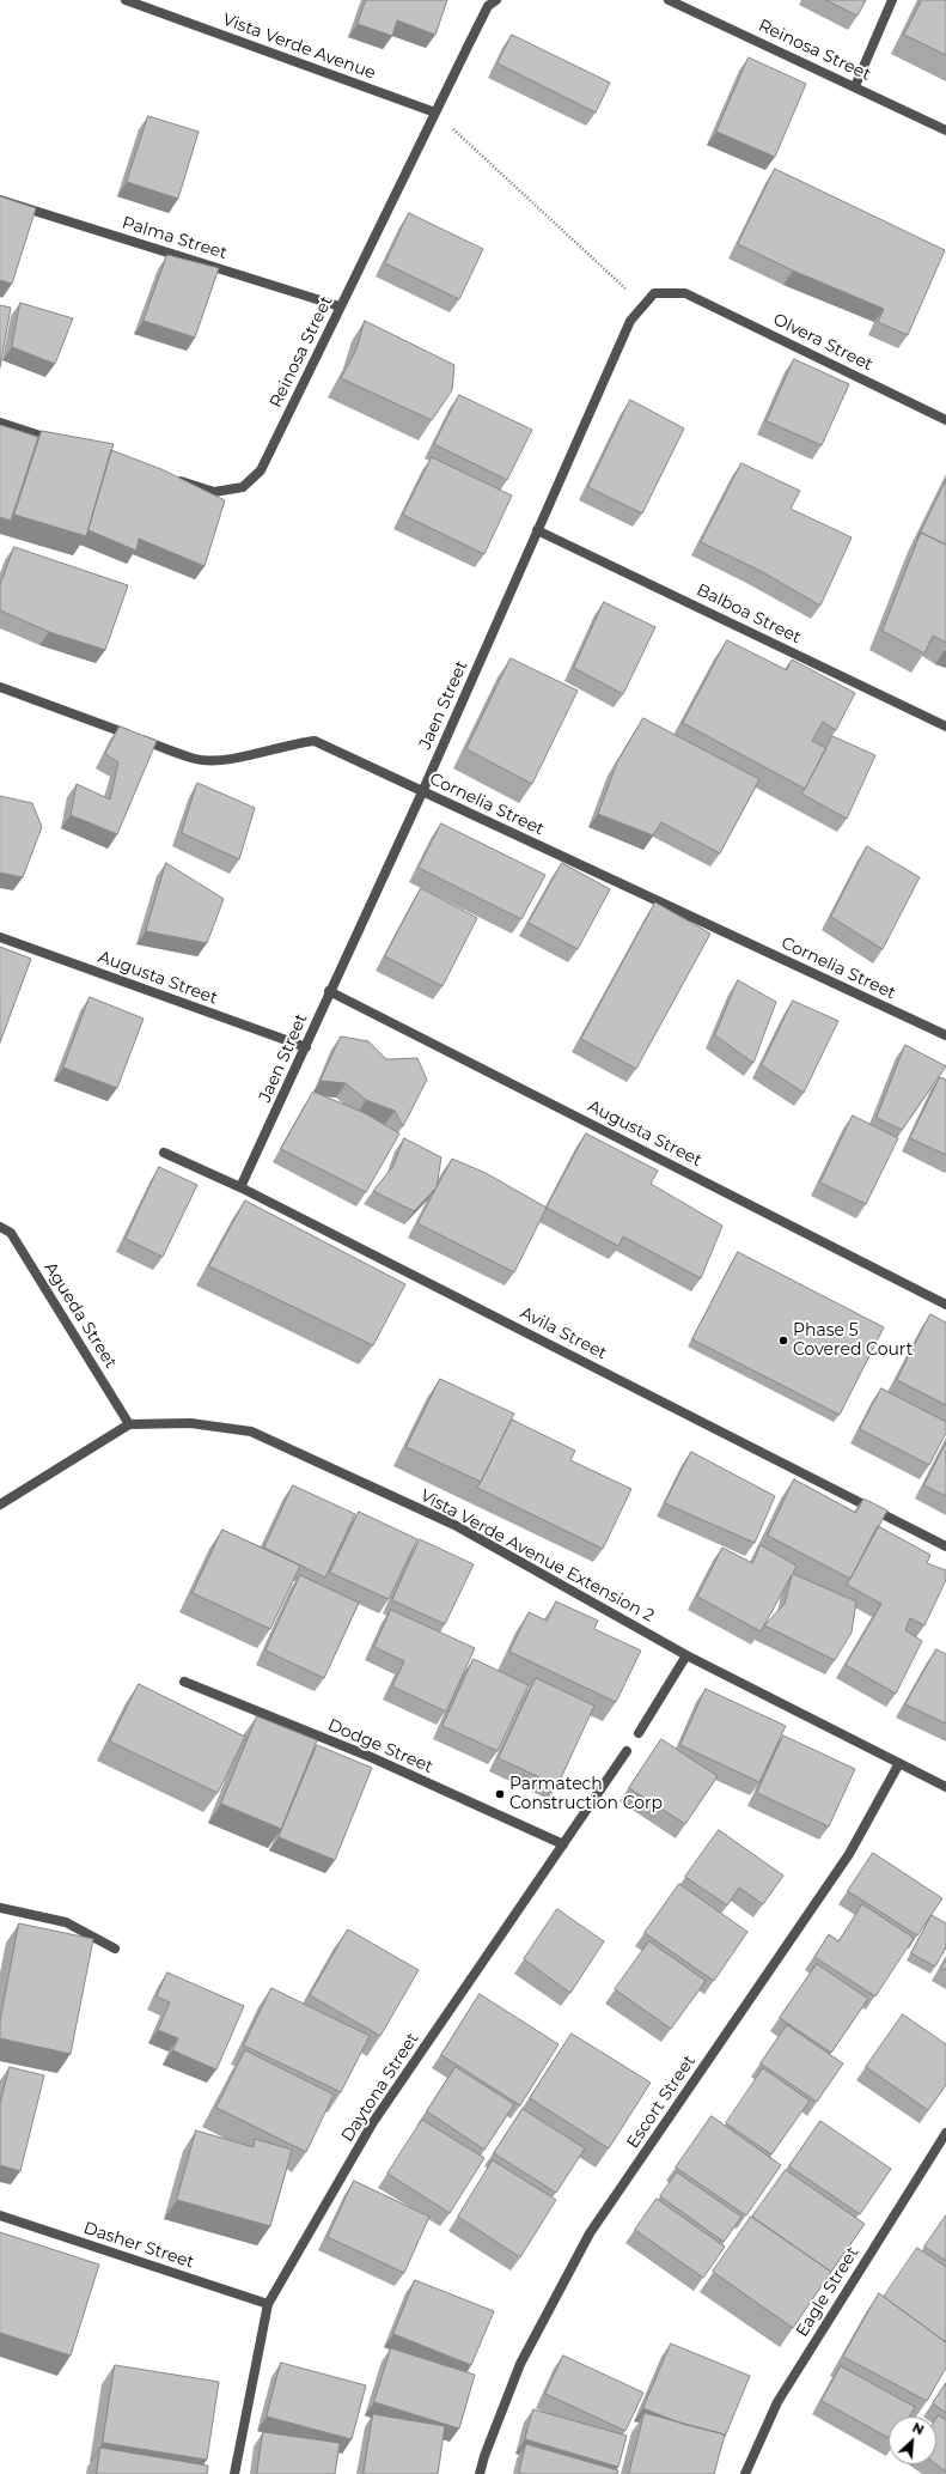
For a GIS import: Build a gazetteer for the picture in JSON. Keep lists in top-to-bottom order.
{
  "streets": {
    "street": [
      "Vista Verde Avenue",
      "Reinosa Street",
      "Palma Street",
      "Olvera Street",
      "Balboa Street",
      "Jaen Street",
      "Cornelia Street",
      "Augusta Street",
      "Agueda Street",
      "Avila Street",
      "Vista Verde Avenue Extension 2",
      "Dodge Street",
      "Daytona Street",
      "Escort Street",
      "Dasher Street",
      "Eagle Street"
    ]
  },
  "crossings": [
    ["Vista Verde Avenue", "Reinosa Street"],
    ["Reinosa Street", "Palma Street"],
    ["Olvera Street", "Jaen Street"],
    ["Balboa Street", "Jaen Street"],
    ["Jaen Street", "Cornelia Street"],
    ["Jaen Street", "Augusta Street"],
    ["Jaen Street", "Avila Street"],
    ["Agueda Street", "Vista Verde Avenue Extension 2"],
    ["Vista Verde Avenue Extension 2", "Escort Street"],
    ["Dodge Street", "Daytona Street"],
    ["Daytona Street", "Dasher Street"]
  ],
  "places": ["Phase 5 Covered Court", "Parmatech Construction Corp"],
  "north": "top right"
}
